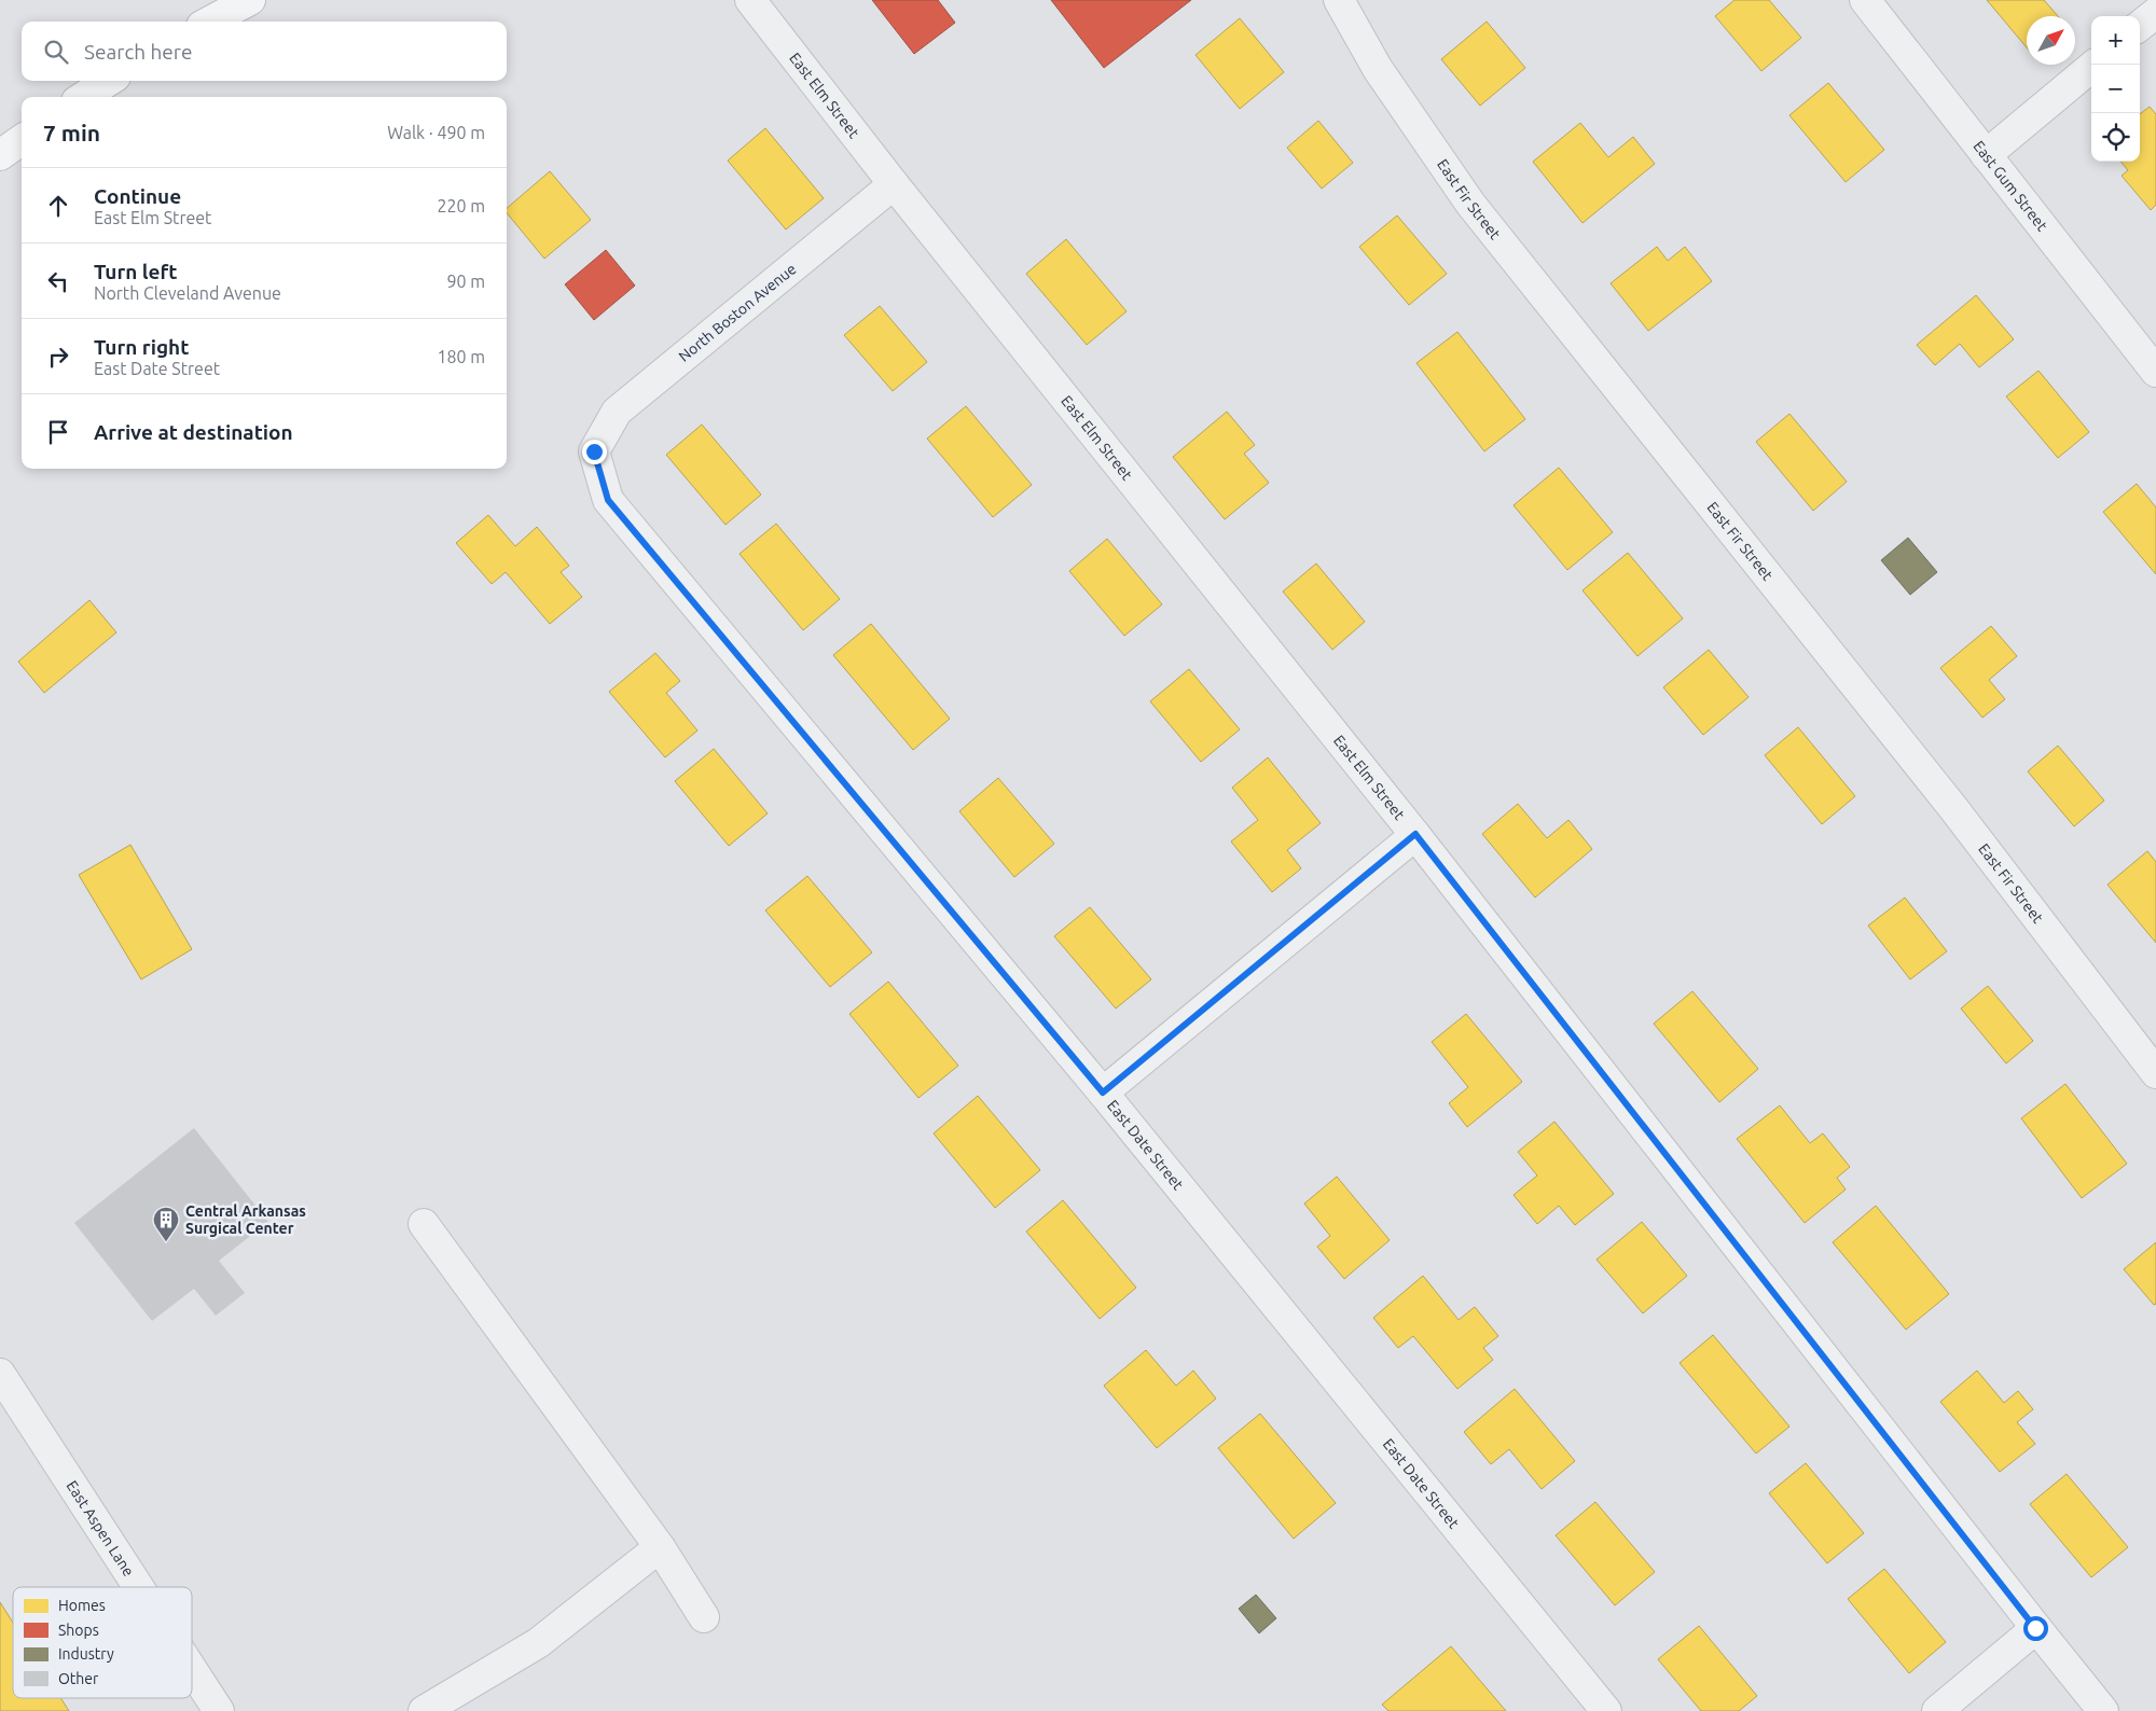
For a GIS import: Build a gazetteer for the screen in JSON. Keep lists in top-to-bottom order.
{
  "streets": {
    "street": [
      "East Elm Street",
      "East Gum Street",
      "East Fir Street",
      "North Boston Avenue",
      "East Date Street",
      "East Aspen Lane"
    ]
  },
  "crossings": [
    ["East Elm Street", "North Boston Avenue"],
    ["North Boston Avenue", "East Date Street"]
  ],
  "places": {
    "building": ["Central Arkansas Surgical Center"]
  },
  "legend": [
    "Homes",
    "Shops",
    "Industry",
    "Other"
  ],
  "north": "top right",
  "page": {
    "map_buttons": ["+", "−"],
    "search": "Search here",
    "heading": ["7 min", "Walk · 490 m"],
    "list": [
      ["Continue", "East Elm Street", "220 m"],
      ["Turn left", "North Cleveland Avenue", "90 m"],
      ["Turn right", "East Date Street", "180 m"],
      "Arrive at destination"
    ]
  }
}
